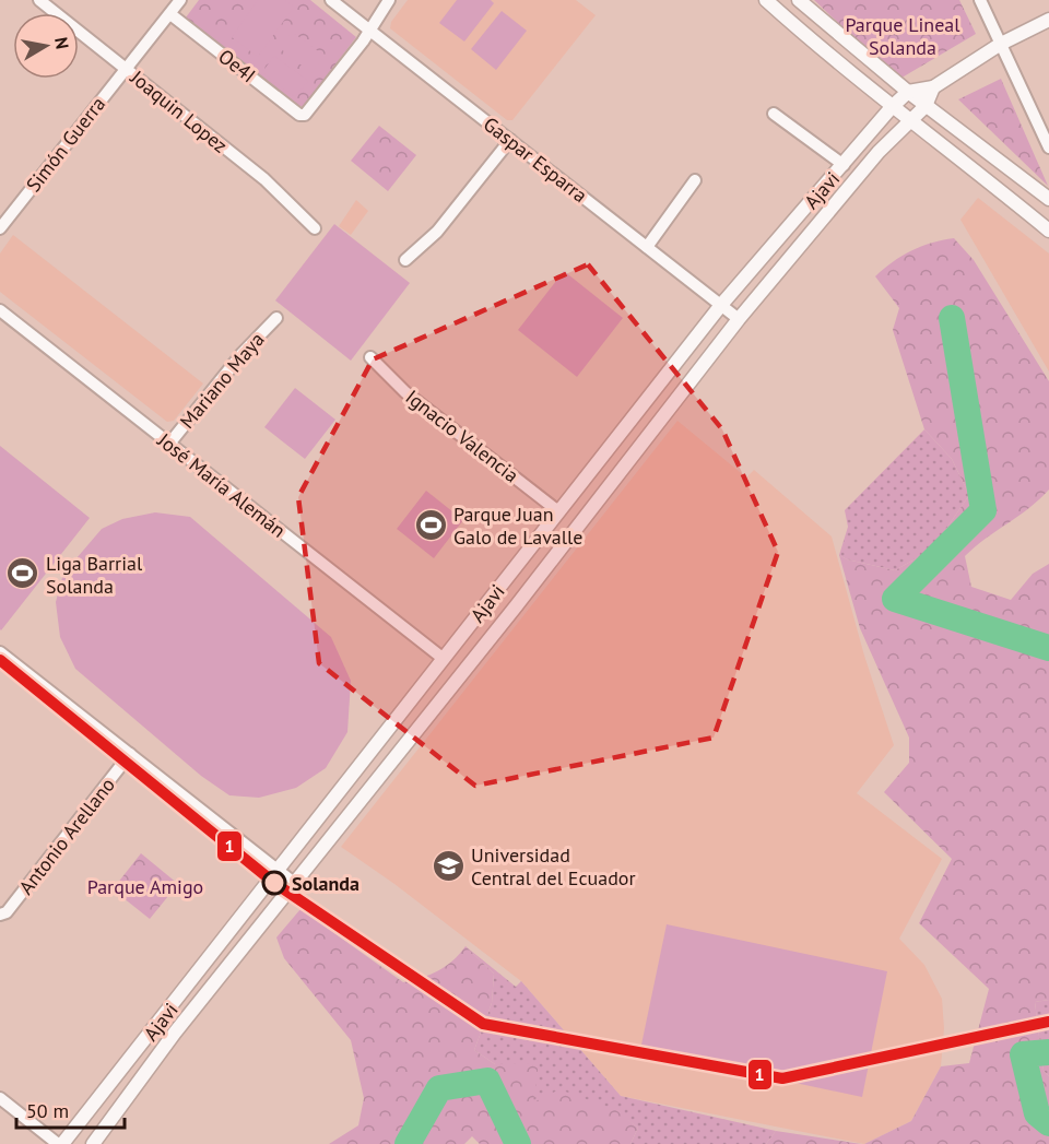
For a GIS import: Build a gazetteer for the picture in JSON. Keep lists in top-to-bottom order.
{
  "streets": {
    "street": [
      "Oe4I",
      "Joaquin Lopez",
      "Simón Guerra",
      "Gaspar Esparra",
      "Ajavi",
      "Mariano Maya",
      "Ignacio Valencia",
      "José María Alemán",
      "Antonio Arellano"
    ]
  },
  "crossings": [
    ["Oe4I", "Simón Guerra"],
    ["Oe4I", "Gaspar Esparra"],
    ["Joaquin Lopez", "Simón Guerra"],
    ["Gaspar Esparra", "Ajavi"],
    ["Ajavi", "Ignacio Valencia"],
    ["Ajavi", "José María Alemán"],
    ["Mariano Maya", "José María Alemán"]
  ],
  "parks": ["Parque Lineal Solanda", "Parque Amigo"],
  "places": {
    "sports": ["Parque Juan Galo de Lavalle", "Liga Barrial Solanda"],
    "school or university": ["Universidad Central del Ecuador"],
    "other": ["Solanda"]
  },
  "lines": ["transit line 1"],
  "scale_bar": "50 m",
  "north": "right"
}
